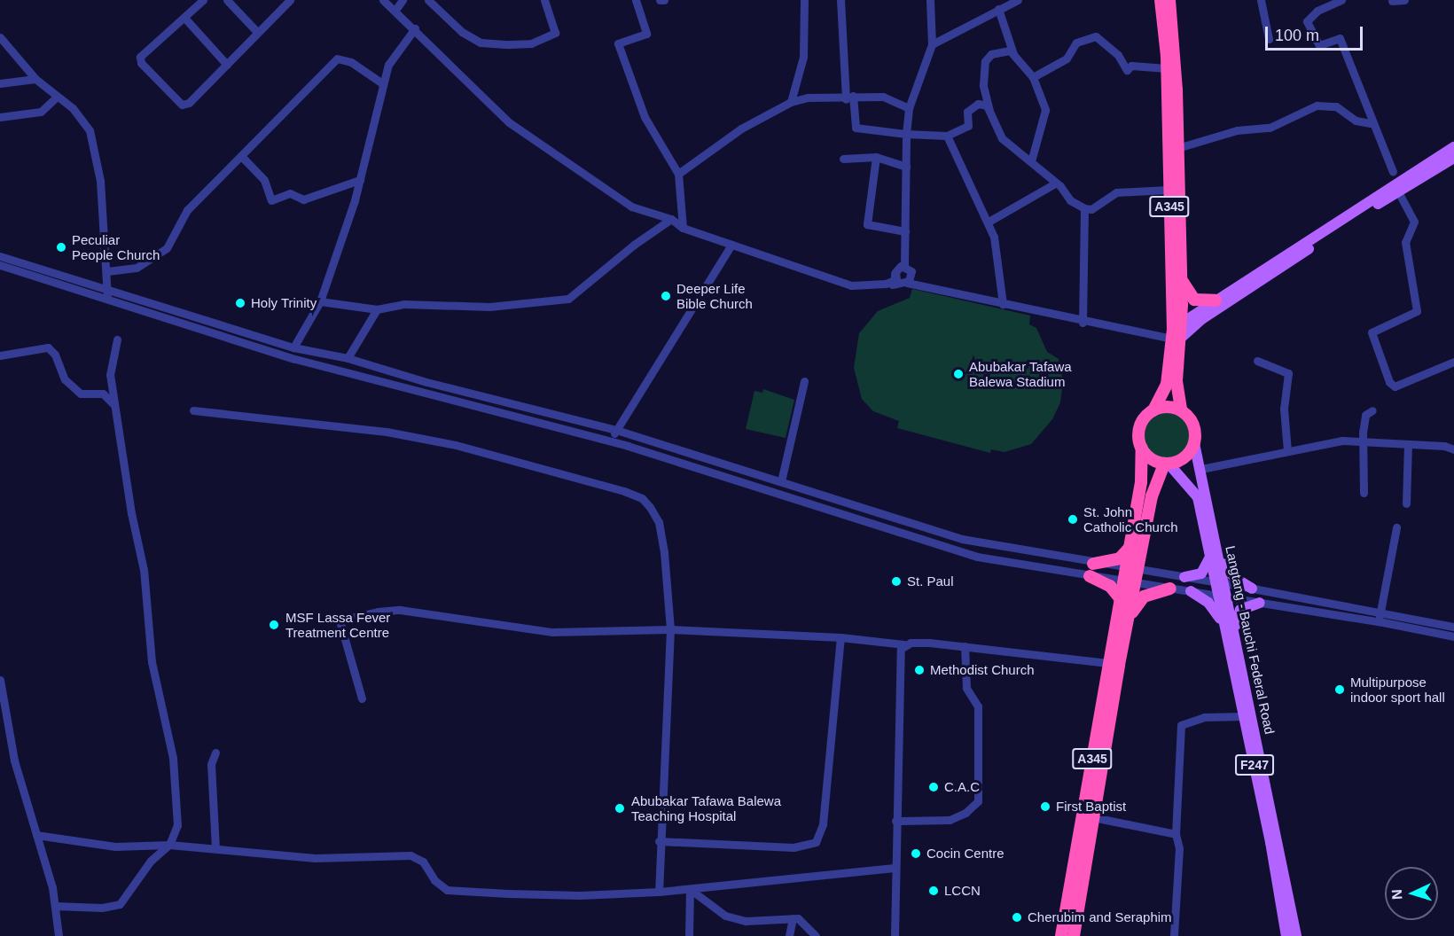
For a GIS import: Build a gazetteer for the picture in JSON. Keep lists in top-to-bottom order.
{
  "streets": {
    "highway": ["A345"],
    "main road": ["Langtang - Bauchi Federal Road", "F247"]
  },
  "crossings": [
    ["A345", "Langtang - Bauchi Federal Road"]
  ],
  "places": [
    "Peculiar People Church",
    "Deeper Life Bible Church",
    "Holy Trinity",
    "Abubakar Tafawa Balewa Stadium",
    "St. John Catholic Church",
    "St. Paul",
    "MSF Lassa Fever Treatment Centre",
    "Methodist Church",
    "Multipurpose indoor sport hall",
    "C.A.C",
    "First Baptist",
    "Abubakar Tafawa Balewa Teaching Hospital",
    "Cocin Centre",
    "LCCN",
    "Cherubim and Seraphim"
  ],
  "scale_bar": "100 m",
  "north": "left"
}
